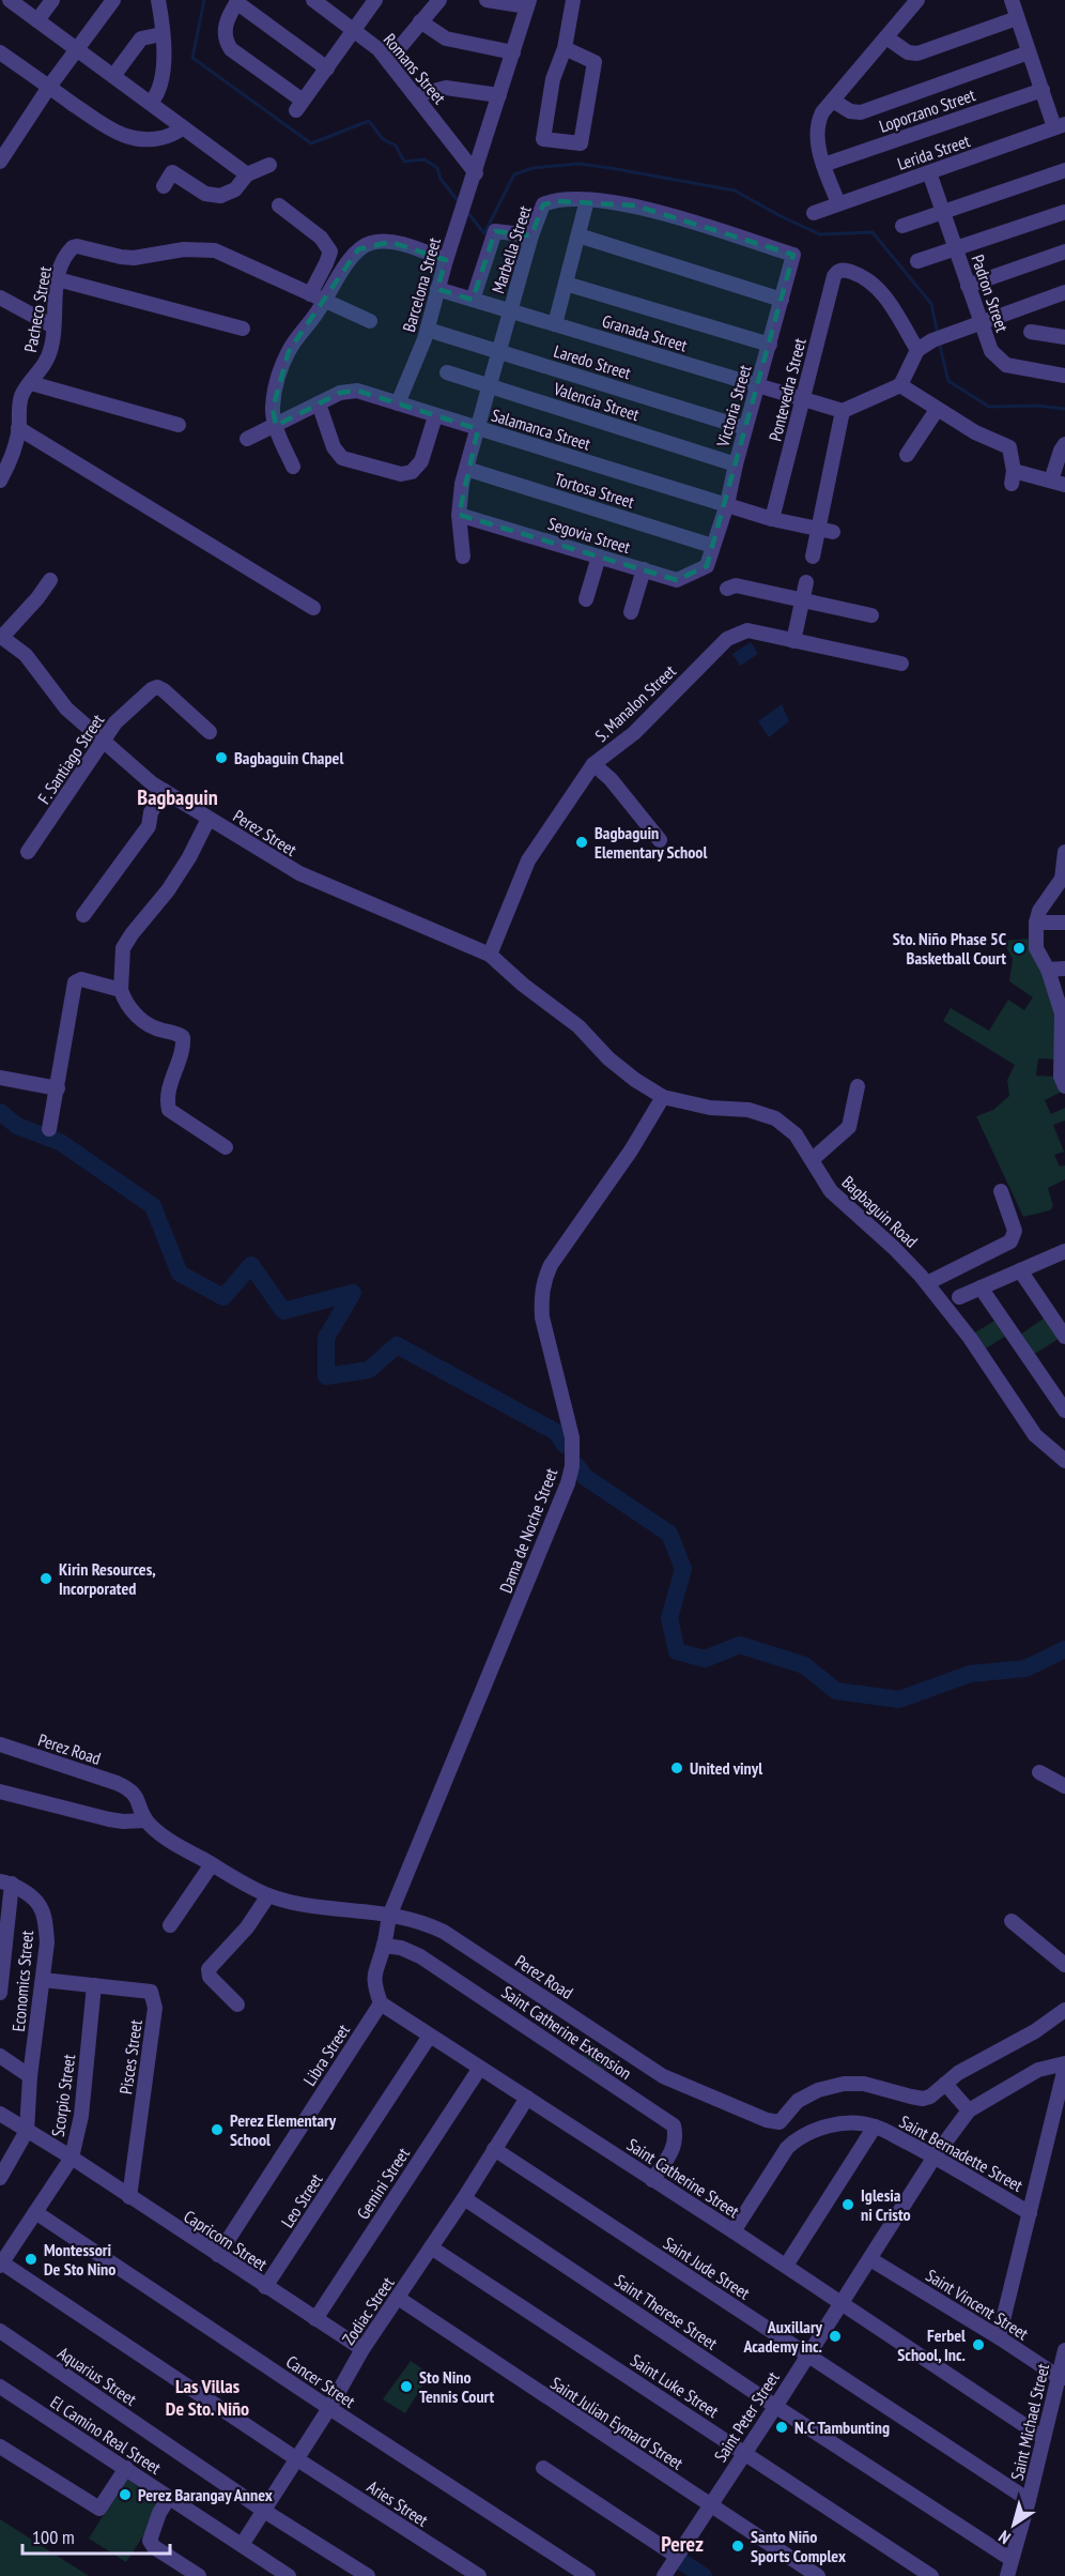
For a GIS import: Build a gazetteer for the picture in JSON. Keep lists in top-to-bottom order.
{
  "streets": {
    "street": [
      "Romans Street",
      "Loporzano Street",
      "Lerida Street",
      "Marbella Street",
      "Barcelona Street",
      "Padron Street",
      "Pacheco Street",
      "Granada Street",
      "Laredo Street",
      "Pontevedra Street",
      "Valencia Street",
      "Victoria Street",
      "Salamanca Street",
      "Tortosa Street",
      "Segovia Street",
      "S. Manalon Street",
      "F. Santiago Street",
      "Perez Street",
      "Bagbaguin Road",
      "Dama de Noche Street",
      "Perez Road",
      "Economics Street",
      "Saint Catherine Extension",
      "Libra Street",
      "Pisces Street",
      "Scorpio Street",
      "Saint Bernadette Street",
      "Saint Catherine Street",
      "Gemini Street",
      "Leo Street",
      "Capricorn Street",
      "Saint Jude Street",
      "Saint Vincent Street",
      "Zodiac Street",
      "Saint Therese Street",
      "Aquarius Street",
      "Cancer Street",
      "Saint Luke Street",
      "Saint Peter Street",
      "Saint Michael Street",
      "Saint Julian Eymard Street",
      "El Camino Real Street",
      "Aries Street"
    ]
  },
  "crossings": [
    ["Romans Street", "Barcelona Street"],
    ["Lerida Street", "Padron Street"],
    ["Marbella Street", "Granada Street"],
    ["Marbella Street", "Laredo Street"],
    ["Marbella Street", "Valencia Street"],
    ["Marbella Street", "Victoria Street"],
    ["Marbella Street", "Salamanca Street"],
    ["Marbella Street", "Tortosa Street"],
    ["Marbella Street", "Segovia Street"],
    ["Barcelona Street", "Granada Street"],
    ["Barcelona Street", "Laredo Street"],
    ["Barcelona Street", "Salamanca Street"],
    ["Granada Street", "Pontevedra Street"],
    ["Granada Street", "Victoria Street"],
    ["Laredo Street", "Victoria Street"],
    ["Pontevedra Street", "Salamanca Street"],
    ["Valencia Street", "Victoria Street"],
    ["Victoria Street", "Salamanca Street"],
    ["Victoria Street", "Tortosa Street"],
    ["Victoria Street", "Segovia Street"],
    ["S. Manalon Street", "Perez Street"],
    ["S. Manalon Street", "Bagbaguin Road"],
    ["F. Santiago Street", "Perez Street"],
    ["Perez Street", "Bagbaguin Road"],
    ["Bagbaguin Road", "Dama de Noche Street"],
    ["Dama de Noche Street", "Perez Road"],
    ["Economics Street", "Pisces Street"],
    ["Economics Street", "Capricorn Street"],
    ["Saint Catherine Extension", "Saint Catherine Street"],
    ["Libra Street", "Saint Catherine Street"],
    ["Libra Street", "Capricorn Street"],
    ["Pisces Street", "Scorpio Street"],
    ["Pisces Street", "Capricorn Street"],
    ["Scorpio Street", "Capricorn Street"],
    ["Scorpio Street", "Cancer Street"],
    ["Scorpio Street", "Aries Street"],
    ["Saint Bernadette Street", "Saint Catherine Street"],
    ["Saint Bernadette Street", "Saint Peter Street"],
    ["Saint Catherine Street", "Gemini Street"],
    ["Saint Catherine Street", "Leo Street"],
    ["Saint Catherine Street", "Zodiac Street"],
    ["Saint Catherine Street", "Saint Peter Street"],
    ["Saint Catherine Street", "Saint Michael Street"],
    ["Gemini Street", "Capricorn Street"],
    ["Leo Street", "Capricorn Street"],
    ["Capricorn Street", "Zodiac Street"],
    ["Saint Jude Street", "Zodiac Street"],
    ["Saint Jude Street", "Saint Peter Street"],
    ["Saint Jude Street", "Saint Michael Street"],
    ["Saint Vincent Street", "Saint Peter Street"],
    ["Saint Vincent Street", "Saint Michael Street"],
    ["Zodiac Street", "Saint Therese Street"],
    ["Zodiac Street", "Aquarius Street"],
    ["Zodiac Street", "Cancer Street"],
    ["Zodiac Street", "Saint Luke Street"],
    ["Zodiac Street", "Saint Julian Eymard Street"],
    ["Zodiac Street", "El Camino Real Street"],
    ["Zodiac Street", "Aries Street"],
    ["Saint Therese Street", "Saint Peter Street"],
    ["Saint Therese Street", "Saint Michael Street"],
    ["Saint Luke Street", "Saint Peter Street"],
    ["Saint Peter Street", "Saint Julian Eymard Street"]
  ],
  "districts": ["Bagbaguin", "Las Villas De Sto. Niño", "Perez"],
  "places": [
    "Bagbaguin Chapel",
    "Bagbaguin Elementary School",
    "Sto. Niño Phase 5C Basketball Court",
    "Kirin Resources, Incorporated",
    "United vinyl",
    "Perez Elementary School",
    "Iglesia ni Cristo",
    "Montessori De Sto Nino",
    "Auxillary Academy inc.",
    "Ferbel School, Inc.",
    "Sto Nino Tennis Court",
    "N.C Tambunting",
    "Perez Barangay Annex",
    "Santo Niño Sports Complex"
  ],
  "scale_bar": "100 m",
  "north": "bottom left"
}
